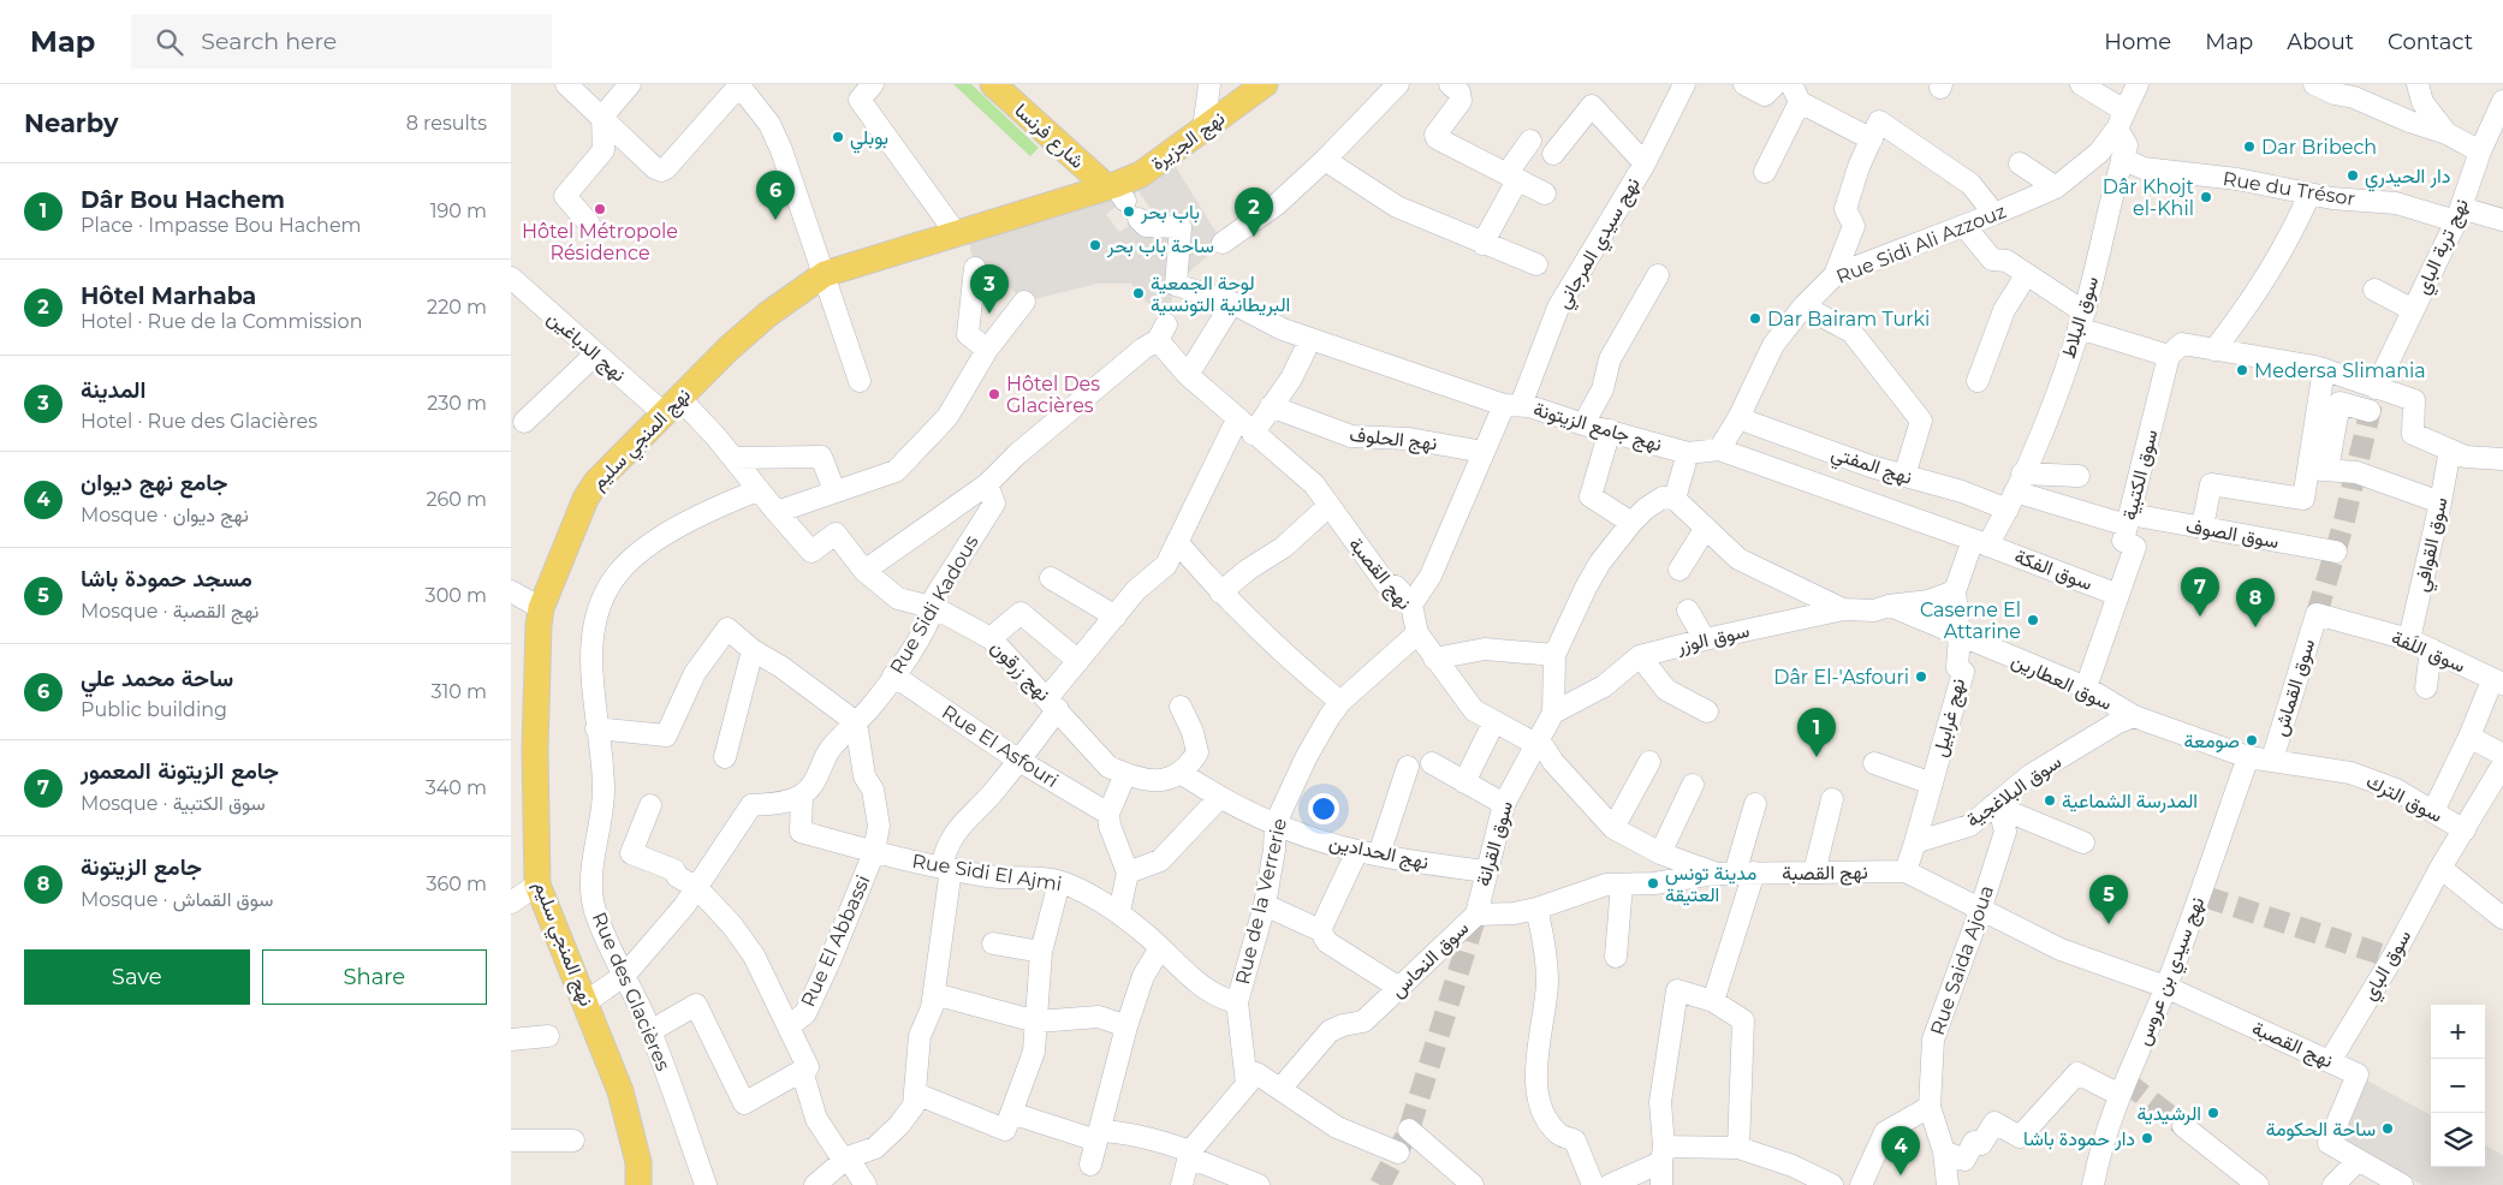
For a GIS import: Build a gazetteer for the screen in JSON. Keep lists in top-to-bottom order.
{
  "streets": {
    "main road": ["شارع فرنسا", "نهج الجزيرة", "نهج المنجي سليم"],
    "street": [
      "Rue du Trésor",
      "نهج سيدي المرجاني",
      "Rue Sidi Ali Azzouz",
      "نهج تربة الباي",
      "سوق البلاط",
      "نهج الدباغين",
      "نهج جامع الزيتونة",
      "نهج الحلوف",
      "نهج المفتي",
      "سوق الكتبية",
      "سوق الصوف",
      "سوق القوافي",
      "سوق الفكة",
      "نهج القصبة",
      "Rue Sidi Kadous",
      "سوق الوزر",
      "سوق اللَفة",
      "نهج زرقون",
      "سوق العطارين",
      "سوق القماش",
      "نهج غرابيل",
      "Rue El Asfouri",
      "سوق البلاغجية",
      "سوق الترك",
      "سوق القرانة",
      "نهج الحدادين",
      "Rue Sidi El Ajmi",
      "Rue de la Verrerie",
      "Rue El Abbassi",
      "سوق النحاس",
      "Rue Saida Ajoua",
      "سوق الباي",
      "نهج سيدي بن عروس",
      "Rue des Glacières"
    ]
  },
  "crossings": [
    ["شارع فرنسا", "نهج الجزيرة"],
    ["شارع فرنسا", "نهج المنجي سليم"],
    ["نهج الجزيرة", "نهج المنجي سليم"],
    ["Rue du Trésor", "نهج تربة الباي"],
    ["Rue du Trésor", "سوق البلاط"],
    ["نهج سيدي المرجاني", "نهج جامع الزيتونة"],
    ["نهج سيدي المرجاني", "نهج الحلوف"],
    ["نهج سيدي المرجاني", "نهج القصبة"],
    ["Rue Sidi Ali Azzouz", "سوق البلاط"],
    ["Rue Sidi Ali Azzouz", "نهج جامع الزيتونة"],
    ["Rue Sidi Ali Azzouz", "نهج المفتي"],
    ["سوق البلاط", "نهج جامع الزيتونة"],
    ["سوق البلاط", "نهج المفتي"],
    ["سوق البلاط", "سوق الصوف"],
    ["سوق البلاط", "سوق الفكة"],
    ["سوق البلاط", "نهج غرابيل"],
    ["نهج الدباغين", "نهج المنجي سليم"],
    ["نهج الدباغين", "Rue des Glacières"],
    ["نهج جامع الزيتونة", "سوق الفكة"],
    ["نهج جامع الزيتونة", "نهج غرابيل"],
    ["نهج المفتي", "سوق الصوف"],
    ["سوق الكتبية", "سوق الصوف"],
    ["سوق الكتبية", "سوق الفكة"],
    ["سوق الكتبية", "سوق العطارين"],
    ["سوق القوافي", "سوق اللَفة"],
    ["سوق الفكة", "نهج غرابيل"],
    ["نهج القصبة", "Rue Sidi Kadous"],
    ["نهج القصبة", "سوق القرانة"],
    ["نهج القصبة", "Rue de la Verrerie"],
    ["نهج القصبة", "سوق النحاس"],
    ["نهج القصبة", "Rue Saida Ajoua"],
    ["نهج القصبة", "سوق الباي"],
    ["نهج القصبة", "نهج سيدي بن عروس"],
    ["Rue Sidi Kadous", "نهج زرقون"],
    ["Rue Sidi Kadous", "Rue El Asfouri"],
    ["Rue Sidi Kadous", "Rue Sidi El Ajmi"],
    ["Rue Sidi Kadous", "Rue El Abbassi"],
    ["سوق الوزر", "سوق العطارين"],
    ["سوق الوزر", "سوق القرانة"],
    ["سوق اللَفة", "سوق القماش"],
    ["نهج زرقون", "نهج الحدادين"],
    ["سوق العطارين", "سوق القماش"],
    ["سوق العطارين", "نهج غرابيل"],
    ["سوق العطارين", "سوق البلاغجية"],
    ["سوق العطارين", "سوق الترك"],
    ["سوق العطارين", "نهج سيدي بن عروس"],
    ["سوق القماش", "سوق الترك"],
    ["نهج غرابيل", "سوق البلاغجية"],
    ["سوق البلاغجية", "Rue Saida Ajoua"],
    ["سوق الترك", "سوق الباي"],
    ["سوق القرانة", "نهج الحدادين"],
    ["سوق القرانة", "سوق النحاس"],
    ["نهج الحدادين", "Rue de la Verrerie"],
    ["Rue Sidi El Ajmi", "Rue de la Verrerie"],
    ["Rue Sidi El Ajmi", "Rue El Abbassi"]
  ],
  "places": [
    "بوبلي",
    "Dar Bribech",
    "دار الحيدري",
    "Dâr Khojt el-Khil",
    "Hôtel Métropole Résidence",
    "باب بحر",
    "ساحة باب بحر",
    "لوحة الجمعية البريطانية التونسية",
    "Dar Bairam Turki",
    "Medersa Slimania",
    "Hôtel Des Glacières",
    "Caserne El Attarine",
    "Dâr El-'Asfouri",
    "صومعة",
    "المدرسة الشماعية",
    "مدينة تونس العتيقة",
    "الرشيدية",
    "ساحة الحكومة",
    "دار حمودة باشا"
  ],
  "page": {
    "header": "Map",
    "search": "Search here",
    "nav": [
      "Home",
      "Map",
      "About",
      "Contact"
    ],
    "heading": ["Nearby", "8 results"],
    "list": [
      {
        "mark": "1",
        "name": "Dâr Bou Hachem",
        "note": "Place · Impasse Bou Hachem",
        "value": "190 m"
      },
      {
        "mark": "2",
        "name": "Hôtel Marhaba",
        "note": "Hotel · Rue de la Commission",
        "value": "220 m"
      },
      {
        "mark": "3",
        "name": "المدينة",
        "note": "Hotel · Rue des Glacières",
        "value": "230 m"
      },
      {
        "mark": "4",
        "name": "جامع نهج ديوان",
        "note": "Mosque · نهج ديوان",
        "value": "260 m"
      },
      {
        "mark": "5",
        "name": "مسجد حمودة باشا",
        "note": "Mosque · نهج القصبة",
        "value": "300 m"
      },
      {
        "mark": "6",
        "name": "ساحة محمد علي",
        "note": "Public building",
        "value": "310 m"
      },
      {
        "mark": "7",
        "name": "جامع الزيتونة المعمور",
        "note": "Mosque · سوق الكتبية",
        "value": "340 m"
      },
      {
        "mark": "8",
        "name": "جامع الزيتونة",
        "note": "Mosque · سوق القماش",
        "value": "360 m"
      }
    ],
    "pins": [
      "6",
      "2",
      "3",
      "7",
      "8",
      "1",
      "5",
      "4"
    ],
    "buttons": ["Save", "Share"],
    "map_buttons": ["+", "−"]
  }
}
